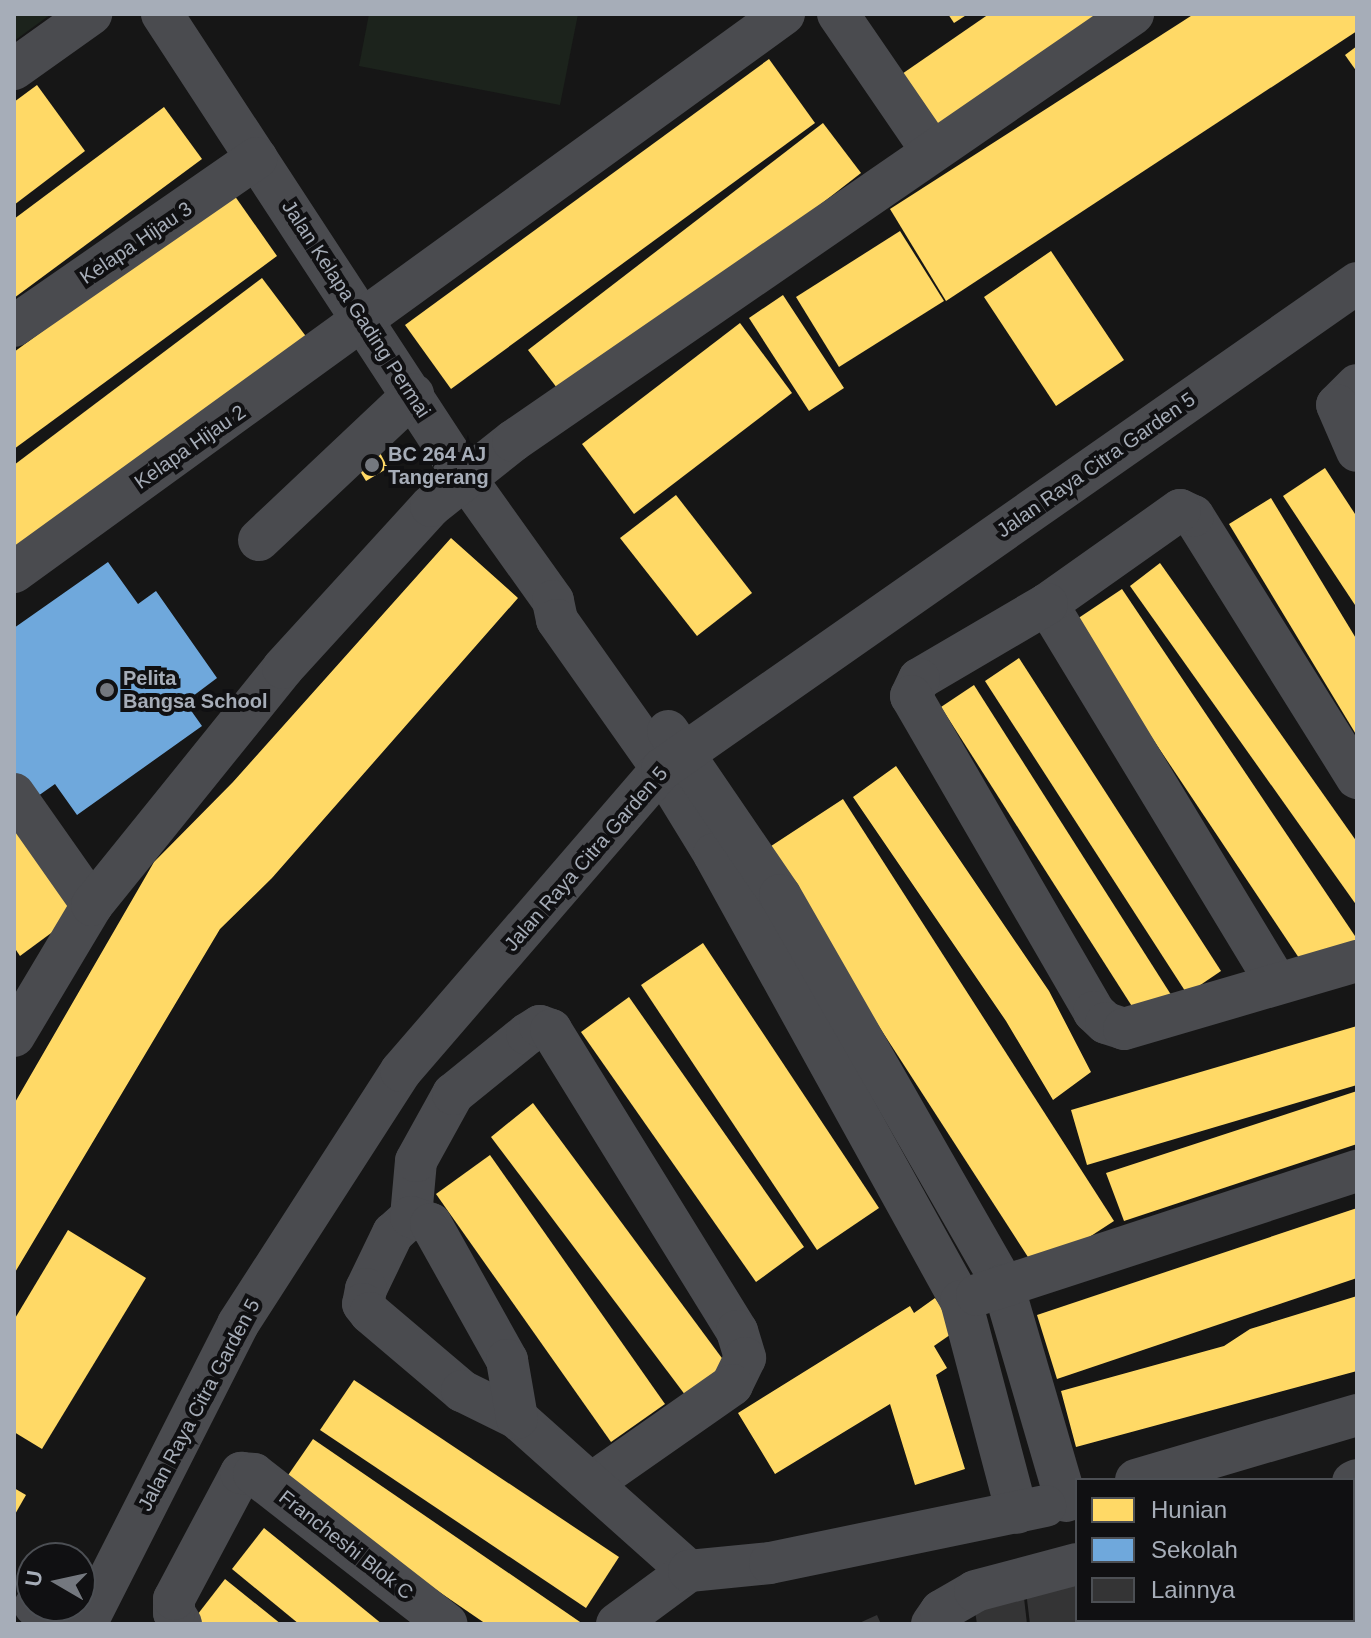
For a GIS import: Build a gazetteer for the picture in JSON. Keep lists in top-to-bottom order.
{
  "streets": {
    "street": [
      "Kelapa Hijau 3",
      "Jalan Kelapa Gading Permai",
      "Kelapa Hijau 2",
      "Jalan Raya Citra Garden 5",
      "Francheshi Blok C"
    ]
  },
  "crossings": [
    ["Kelapa Hijau 3", "Jalan Kelapa Gading Permai"],
    ["Jalan Kelapa Gading Permai", "Kelapa Hijau 2"],
    ["Jalan Kelapa Gading Permai", "Jalan Raya Citra Garden 5"]
  ],
  "places": ["BC 264 AJ Tangerang", "Pelita Bangsa School"],
  "legend": ["Hunian", "Sekolah", "Lainnya"],
  "north": "left"
}
